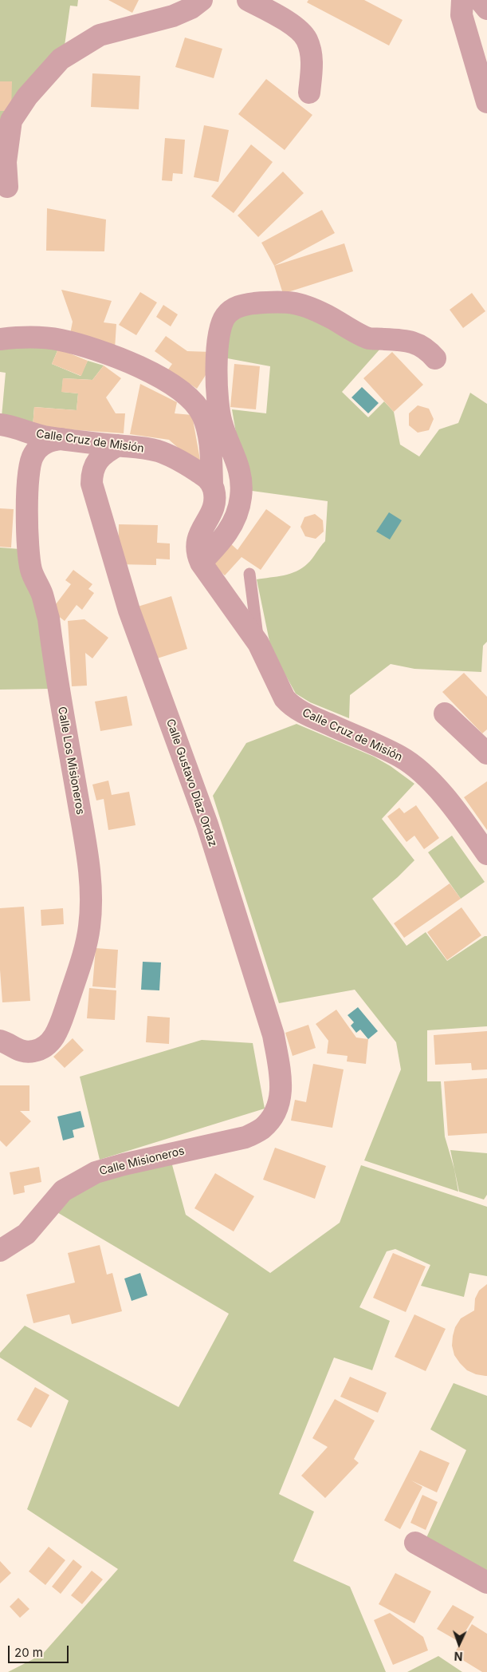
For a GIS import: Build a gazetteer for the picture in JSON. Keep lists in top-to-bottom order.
{
  "streets": {
    "street": [
      "Calle Cruz de Misión",
      "Calle Los Misioneros",
      "Calle Gustavo Díaz Ordaz",
      "Calle Misioneros"
    ]
  },
  "crossings": [
    ["Calle Cruz de Misión", "Calle Los Misioneros"],
    ["Calle Cruz de Misión", "Calle Gustavo Díaz Ordaz"],
    ["Calle Gustavo Díaz Ordaz", "Calle Misioneros"]
  ],
  "scale_bar": "20 m",
  "north": "bottom"
}
